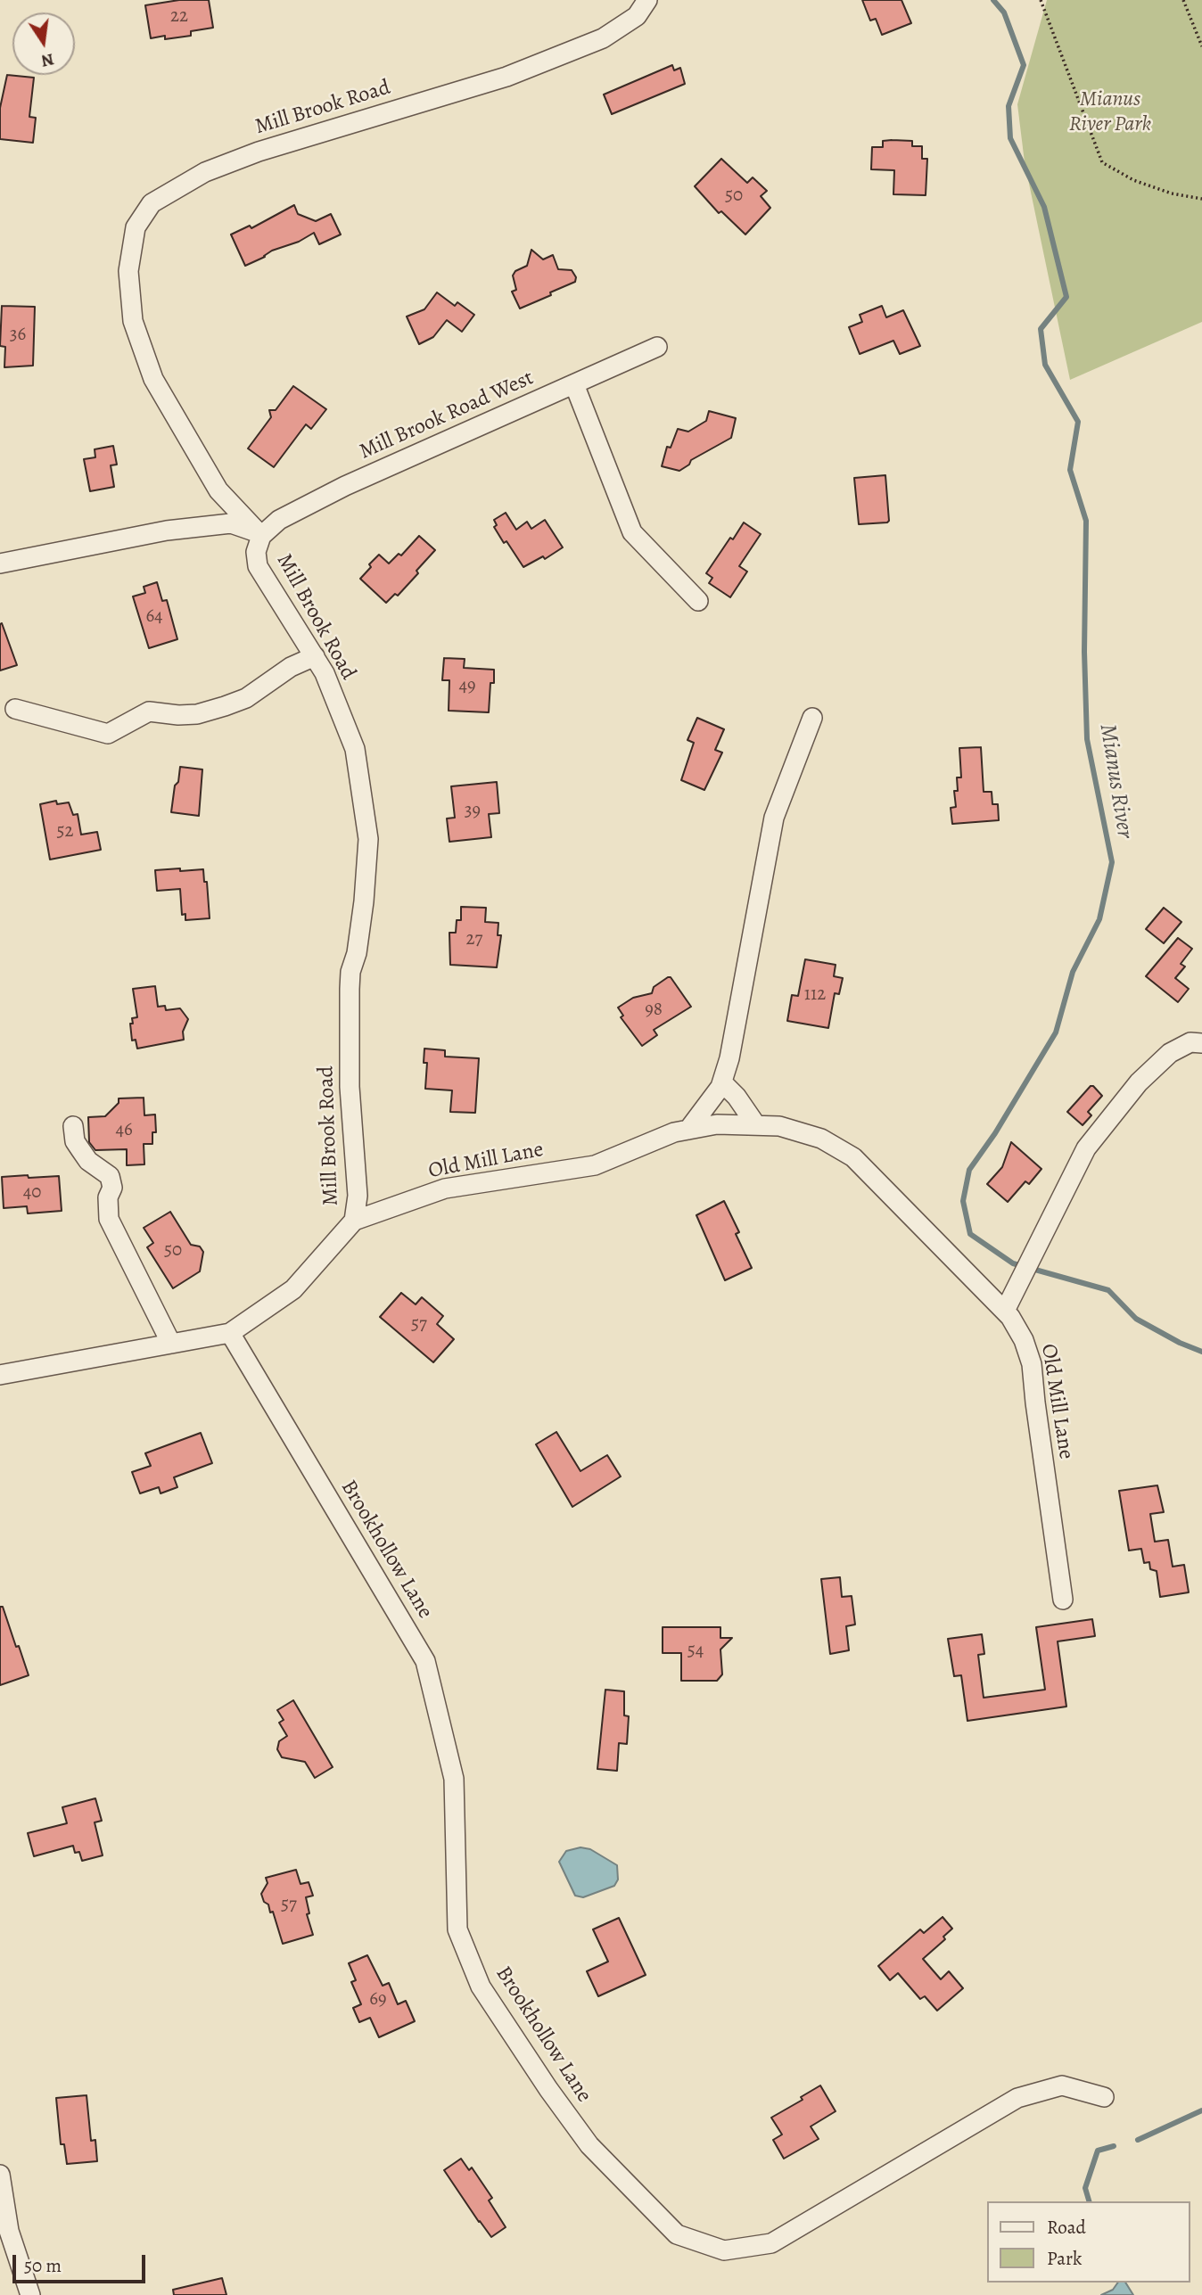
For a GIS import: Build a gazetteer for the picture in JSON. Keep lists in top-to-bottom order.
{
  "streets": {
    "street": [
      "Mill Brook Road",
      "Mill Brook Road West",
      "Old Mill Lane",
      "Brookhollow Lane"
    ]
  },
  "crossings": [
    ["Mill Brook Road", "Mill Brook Road West"],
    ["Mill Brook Road", "Old Mill Lane"],
    ["Old Mill Lane", "Brookhollow Lane"]
  ],
  "water": ["Mianus River"],
  "parks": ["Mianus River Park"],
  "house_numbers": [
    "22",
    "50",
    "36",
    "64",
    "49",
    "39",
    "52",
    "27",
    "112",
    "98",
    "46",
    "40",
    "50",
    "57",
    "54",
    "57",
    "69"
  ],
  "legend": ["Road", "Park"],
  "scale_bar": "50 m",
  "north": "bottom"
}
